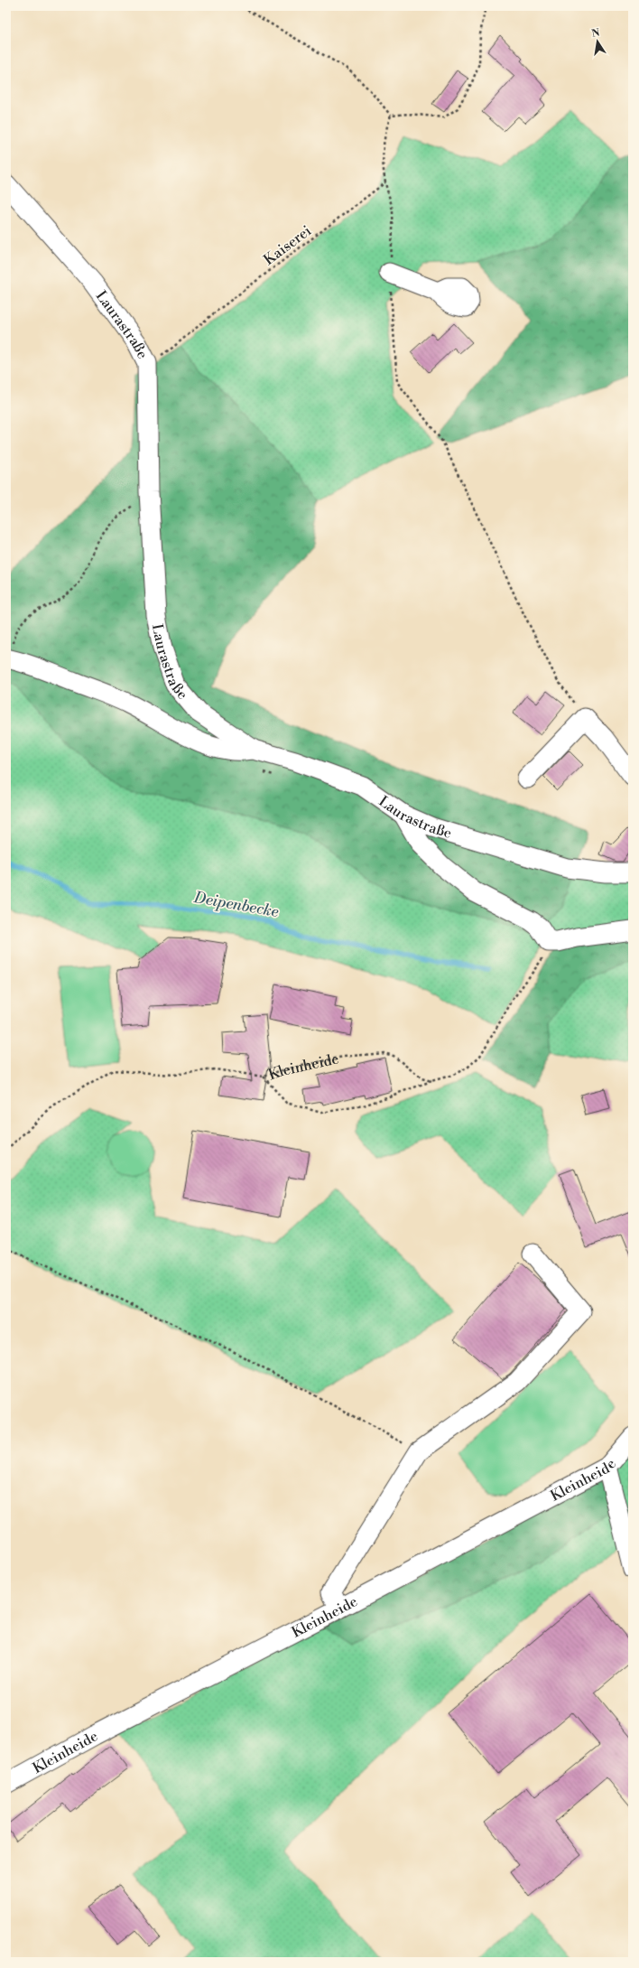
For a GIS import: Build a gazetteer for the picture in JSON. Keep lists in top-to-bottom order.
{
  "streets": {
    "street": ["Laurastraße", "Kleinheide"],
    "path": ["Kaiserei"]
  },
  "crossings": [
    ["Kaiserei", "Laurastraße"]
  ],
  "water": ["Deipenbecke"],
  "north": "top"
}
